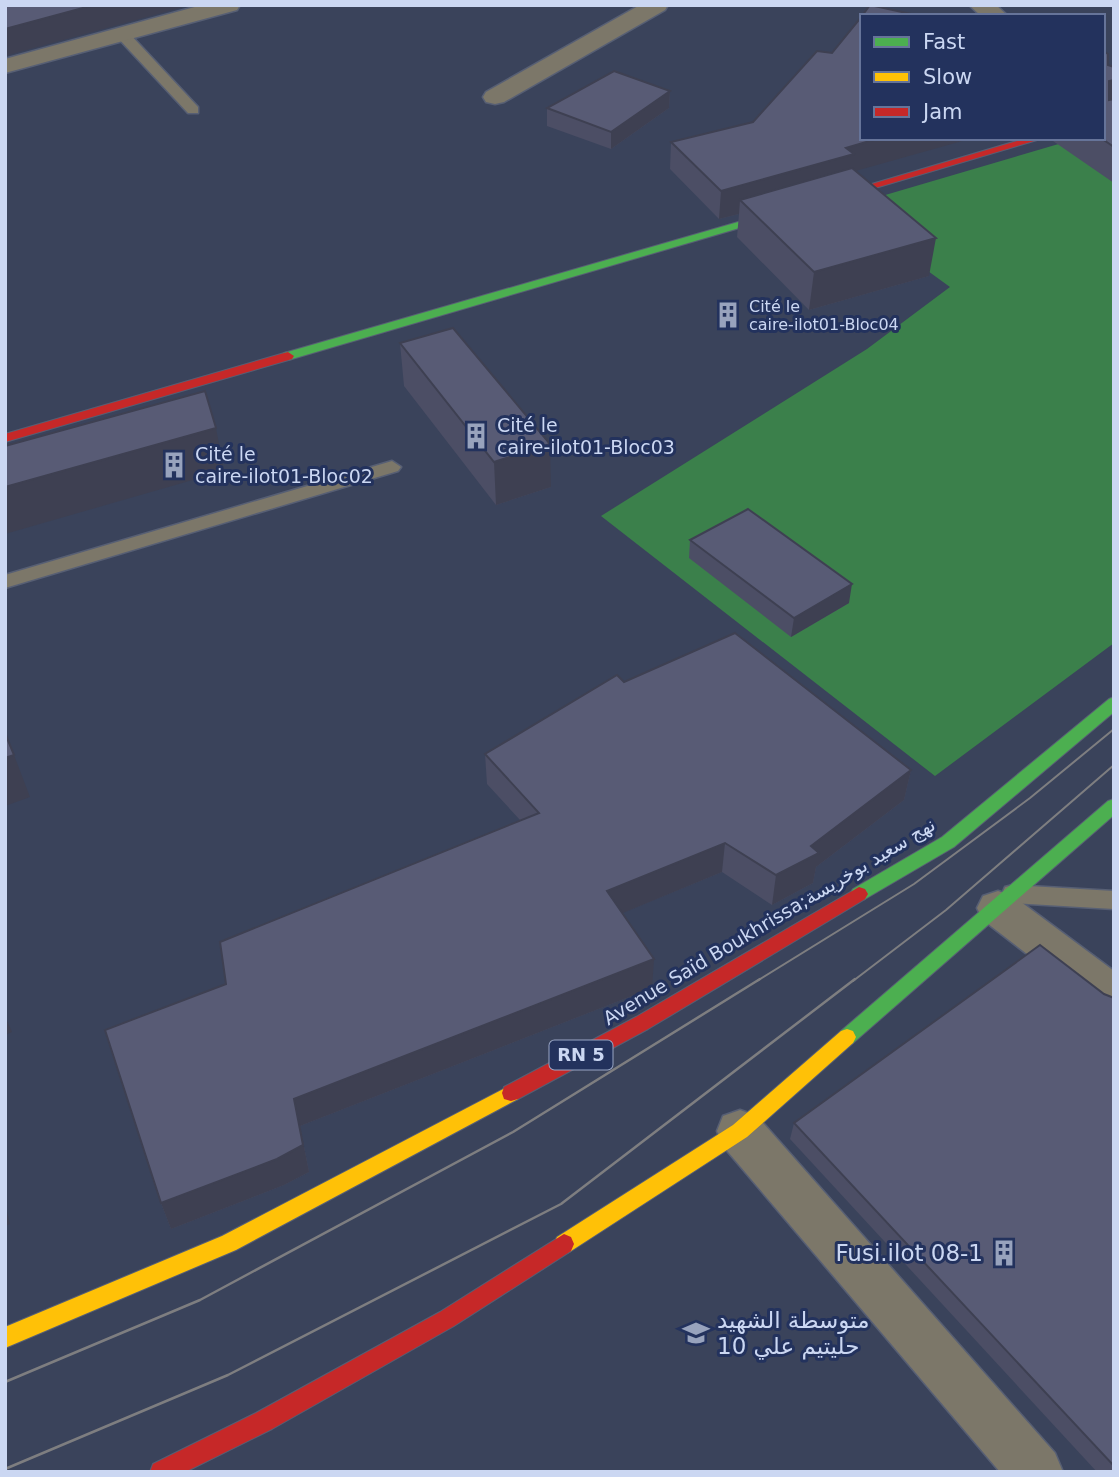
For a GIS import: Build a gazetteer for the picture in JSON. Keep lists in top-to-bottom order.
{
  "streets": {
    "main road": ["Avenue Saïd Boukhrissa;نهج سعيد بوخريسة", "RN 5"]
  },
  "places": {
    "building": [
      "Cité le caire-ilot01-Bloc04",
      "Cité le caire-ilot01-Bloc03",
      "Cité le caire-ilot01-Bloc02",
      "Fusi.ilot 08-1"
    ],
    "school or university": ["متوسطة الشهيد حليتيم علي 10"]
  },
  "legend": ["Fast", "Slow", "Jam"]
}
